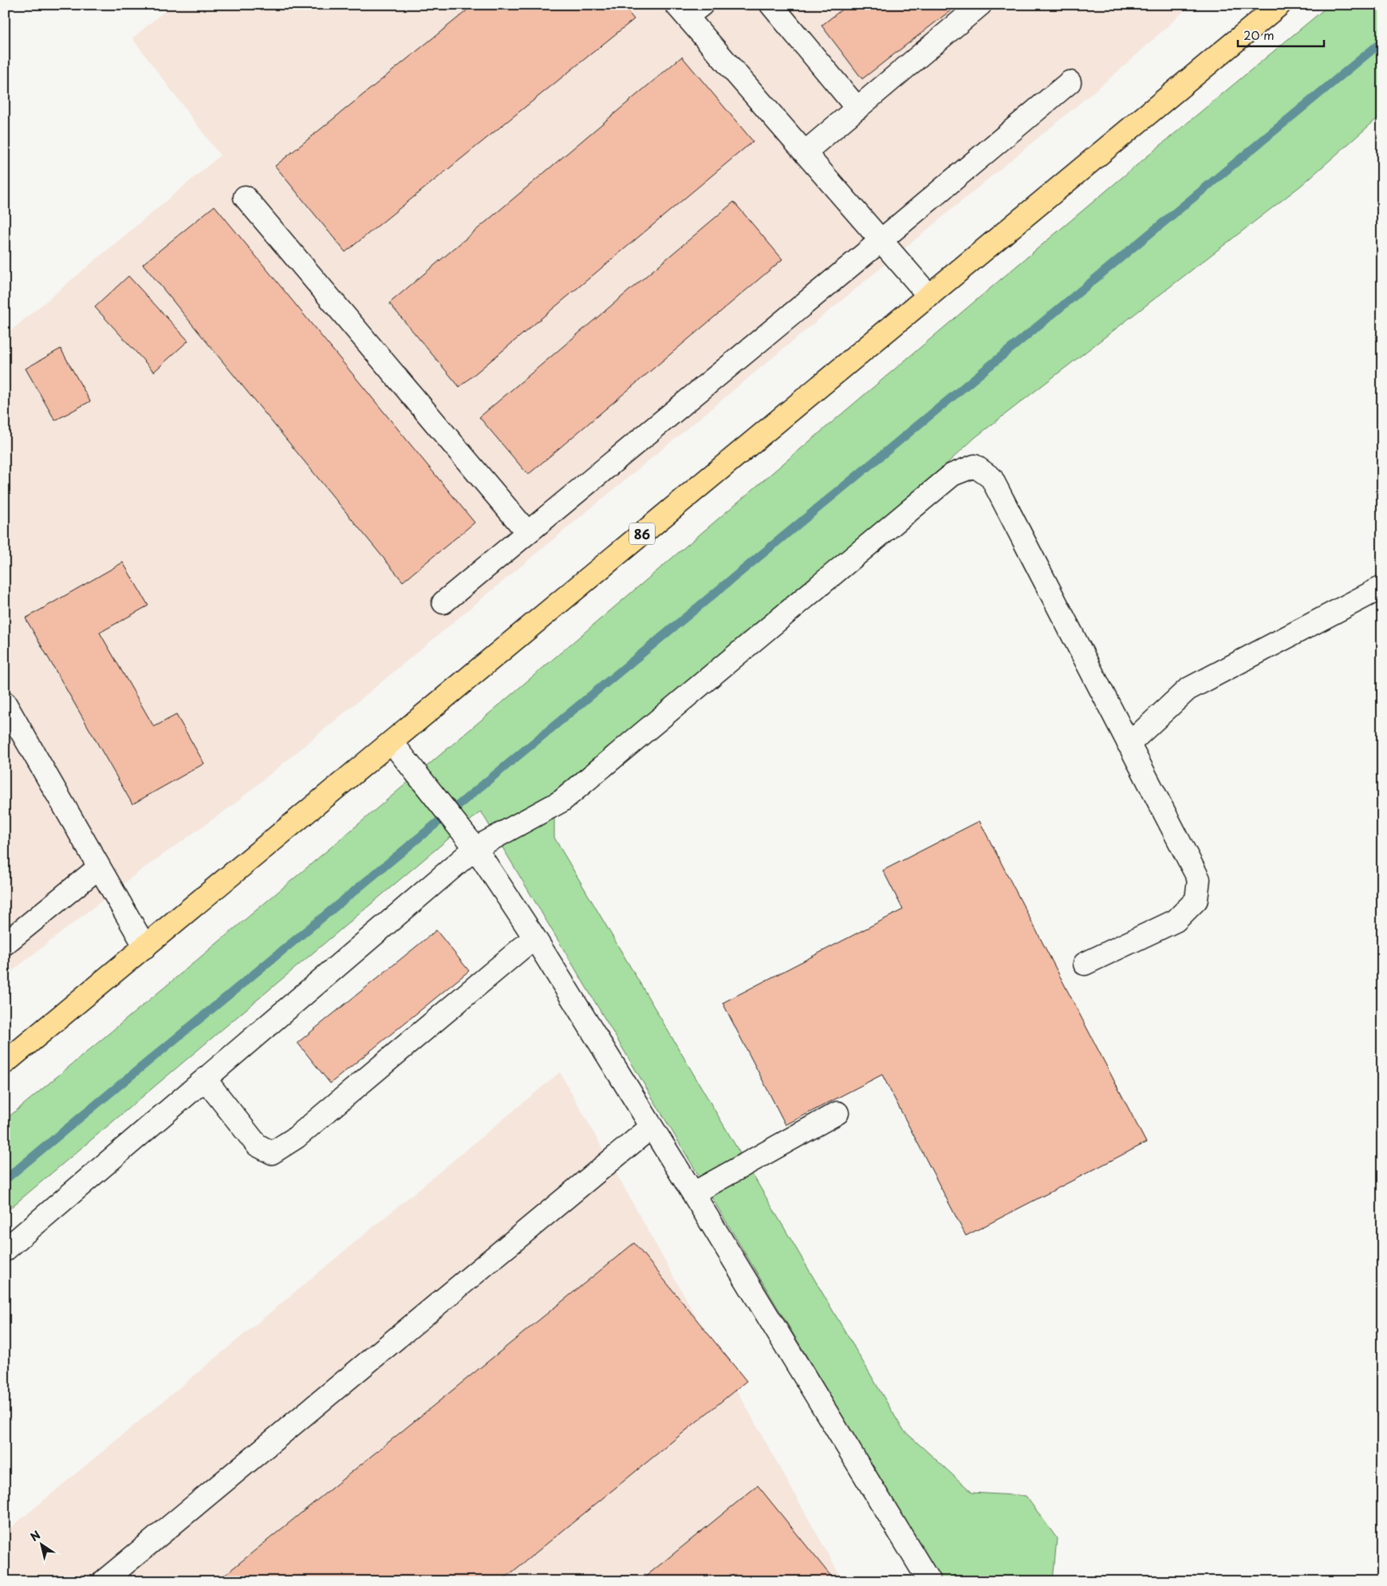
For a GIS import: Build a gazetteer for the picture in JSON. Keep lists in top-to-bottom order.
{
  "streets": {
    "main road": ["86"]
  },
  "scale_bar": "20 m",
  "north": "top left"
}
